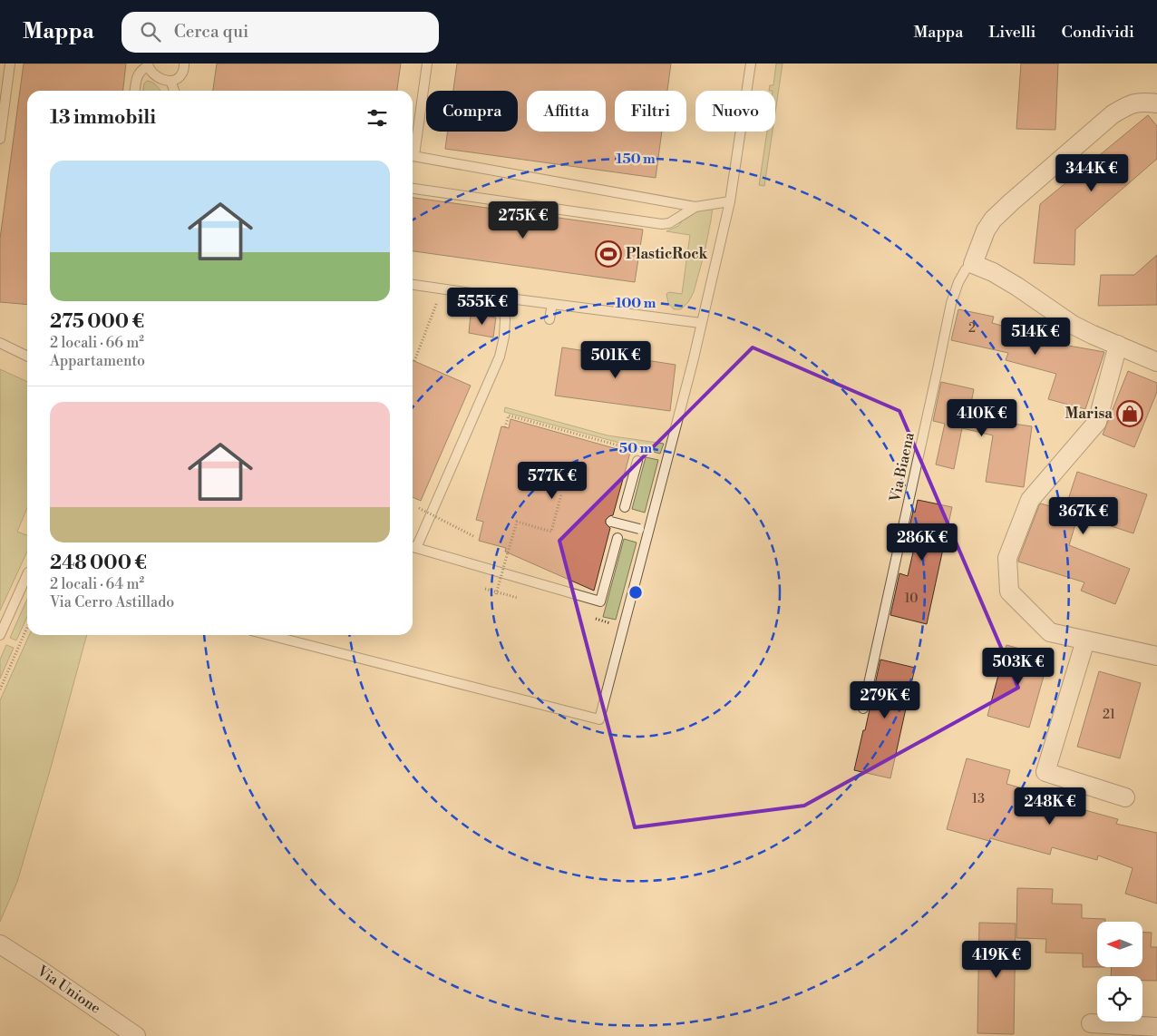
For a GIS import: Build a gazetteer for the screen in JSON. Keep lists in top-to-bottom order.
{
  "streets": {
    "street": ["Via Unione"],
    "lane": ["Via Biaena"]
  },
  "places": {
    "sports": ["PlasticRock"],
    "shop": ["Marisa"]
  },
  "house_numbers": [
    "2",
    "10",
    "21",
    "13"
  ],
  "north": "left",
  "page": {
    "header": "Mappa",
    "search": "Cerca qui",
    "nav": ["Mappa", "Livelli", "Condividi"],
    "chip": [
      "Compra",
      "Affitta",
      "Filtri",
      "Nuovo"
    ],
    "heading": "13 immobili",
    "list": [
      {
        "name": "275 000 €",
        "note": "2 locali · 66 m² · Appartamento"
      },
      {
        "name": "248 000 €",
        "note": "2 locali · 64 m² · Via Cerro Astillado"
      }
    ],
    "price": [
      "344K €",
      "275K €",
      "555K €",
      "514K €",
      "501K €",
      "410K €",
      "577K €",
      "367K €",
      "286K €",
      "503K €",
      "279K €",
      "248K €",
      "419K €"
    ]
  },
  "rings": ["150 m", "100 m", "50 m"]
}
